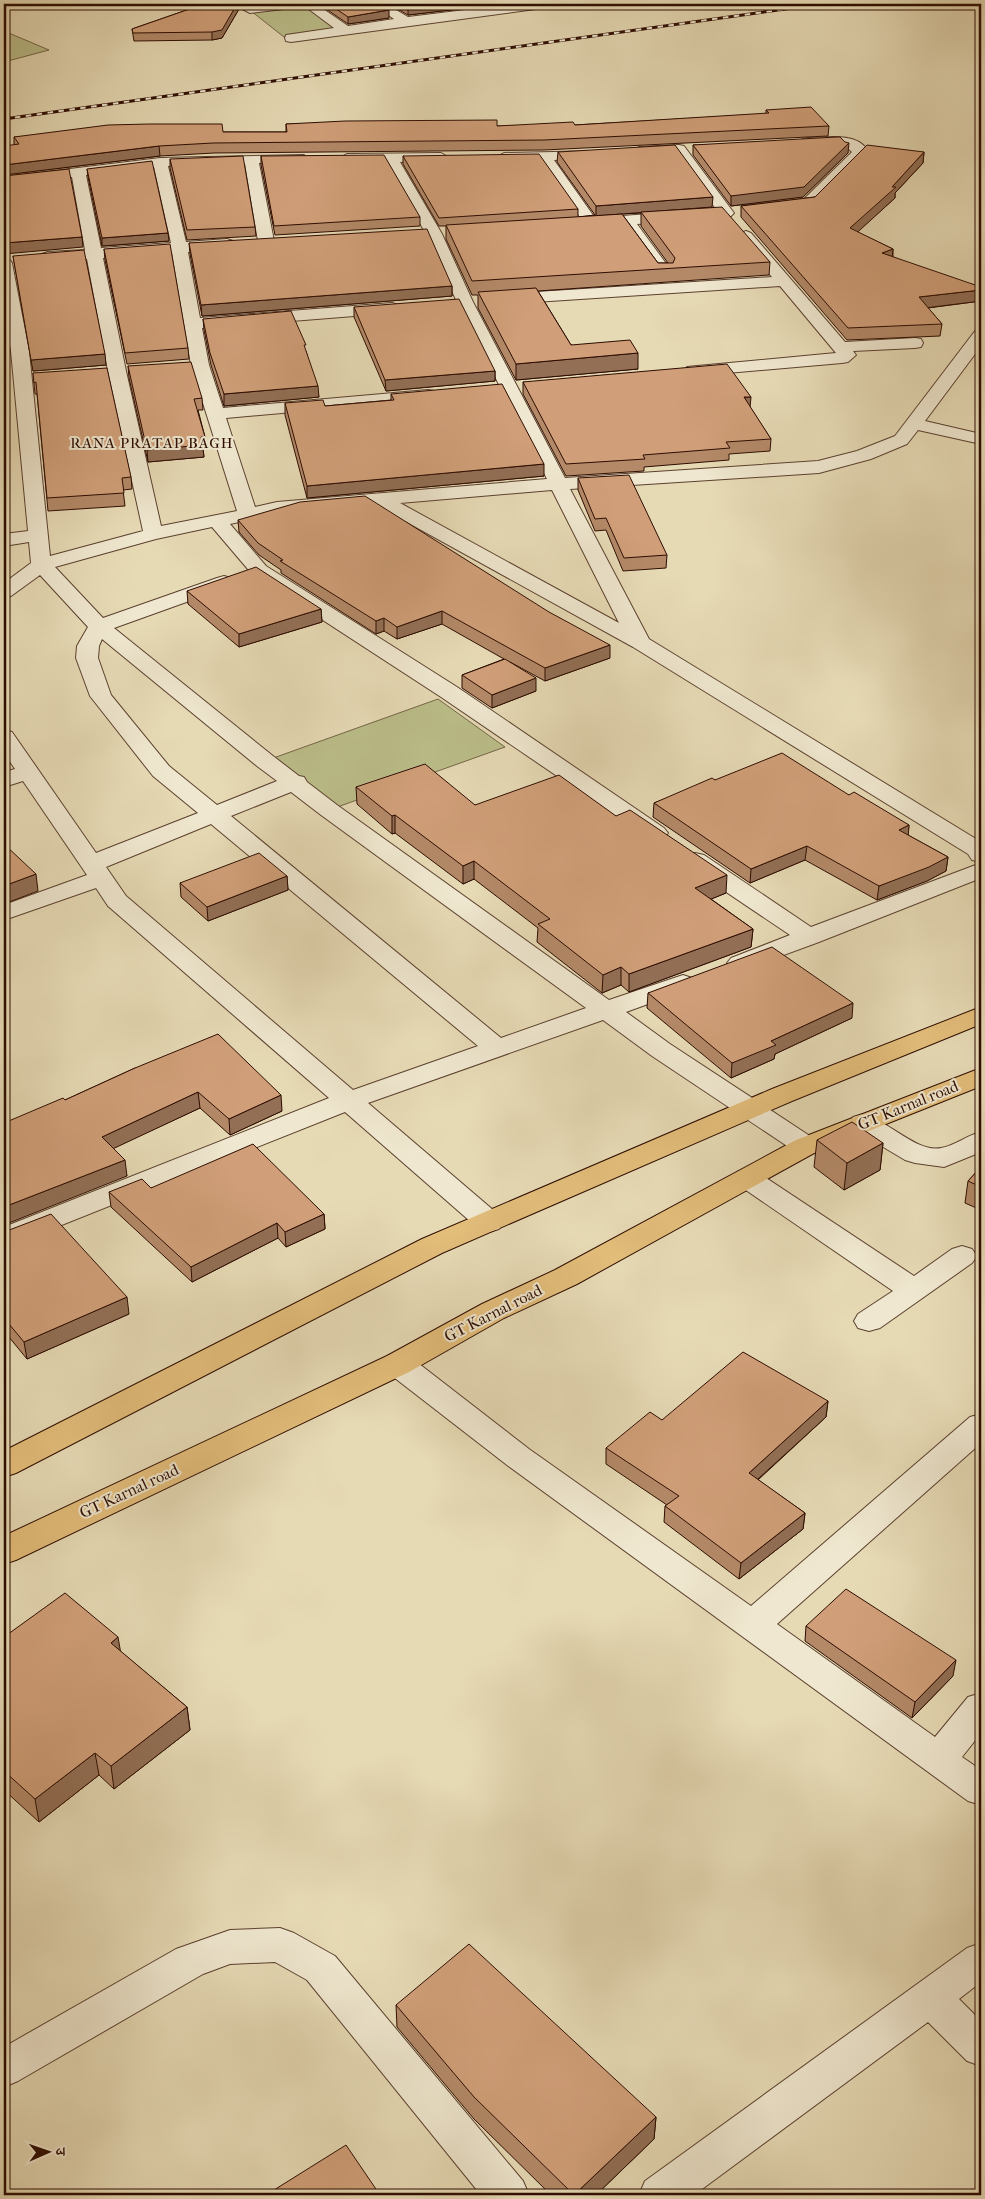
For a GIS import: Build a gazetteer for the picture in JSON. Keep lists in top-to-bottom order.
{
  "streets": {
    "main road": ["GT Karnal road"]
  },
  "districts": ["RANA PRATAP BAGH"],
  "north": "right"
}
